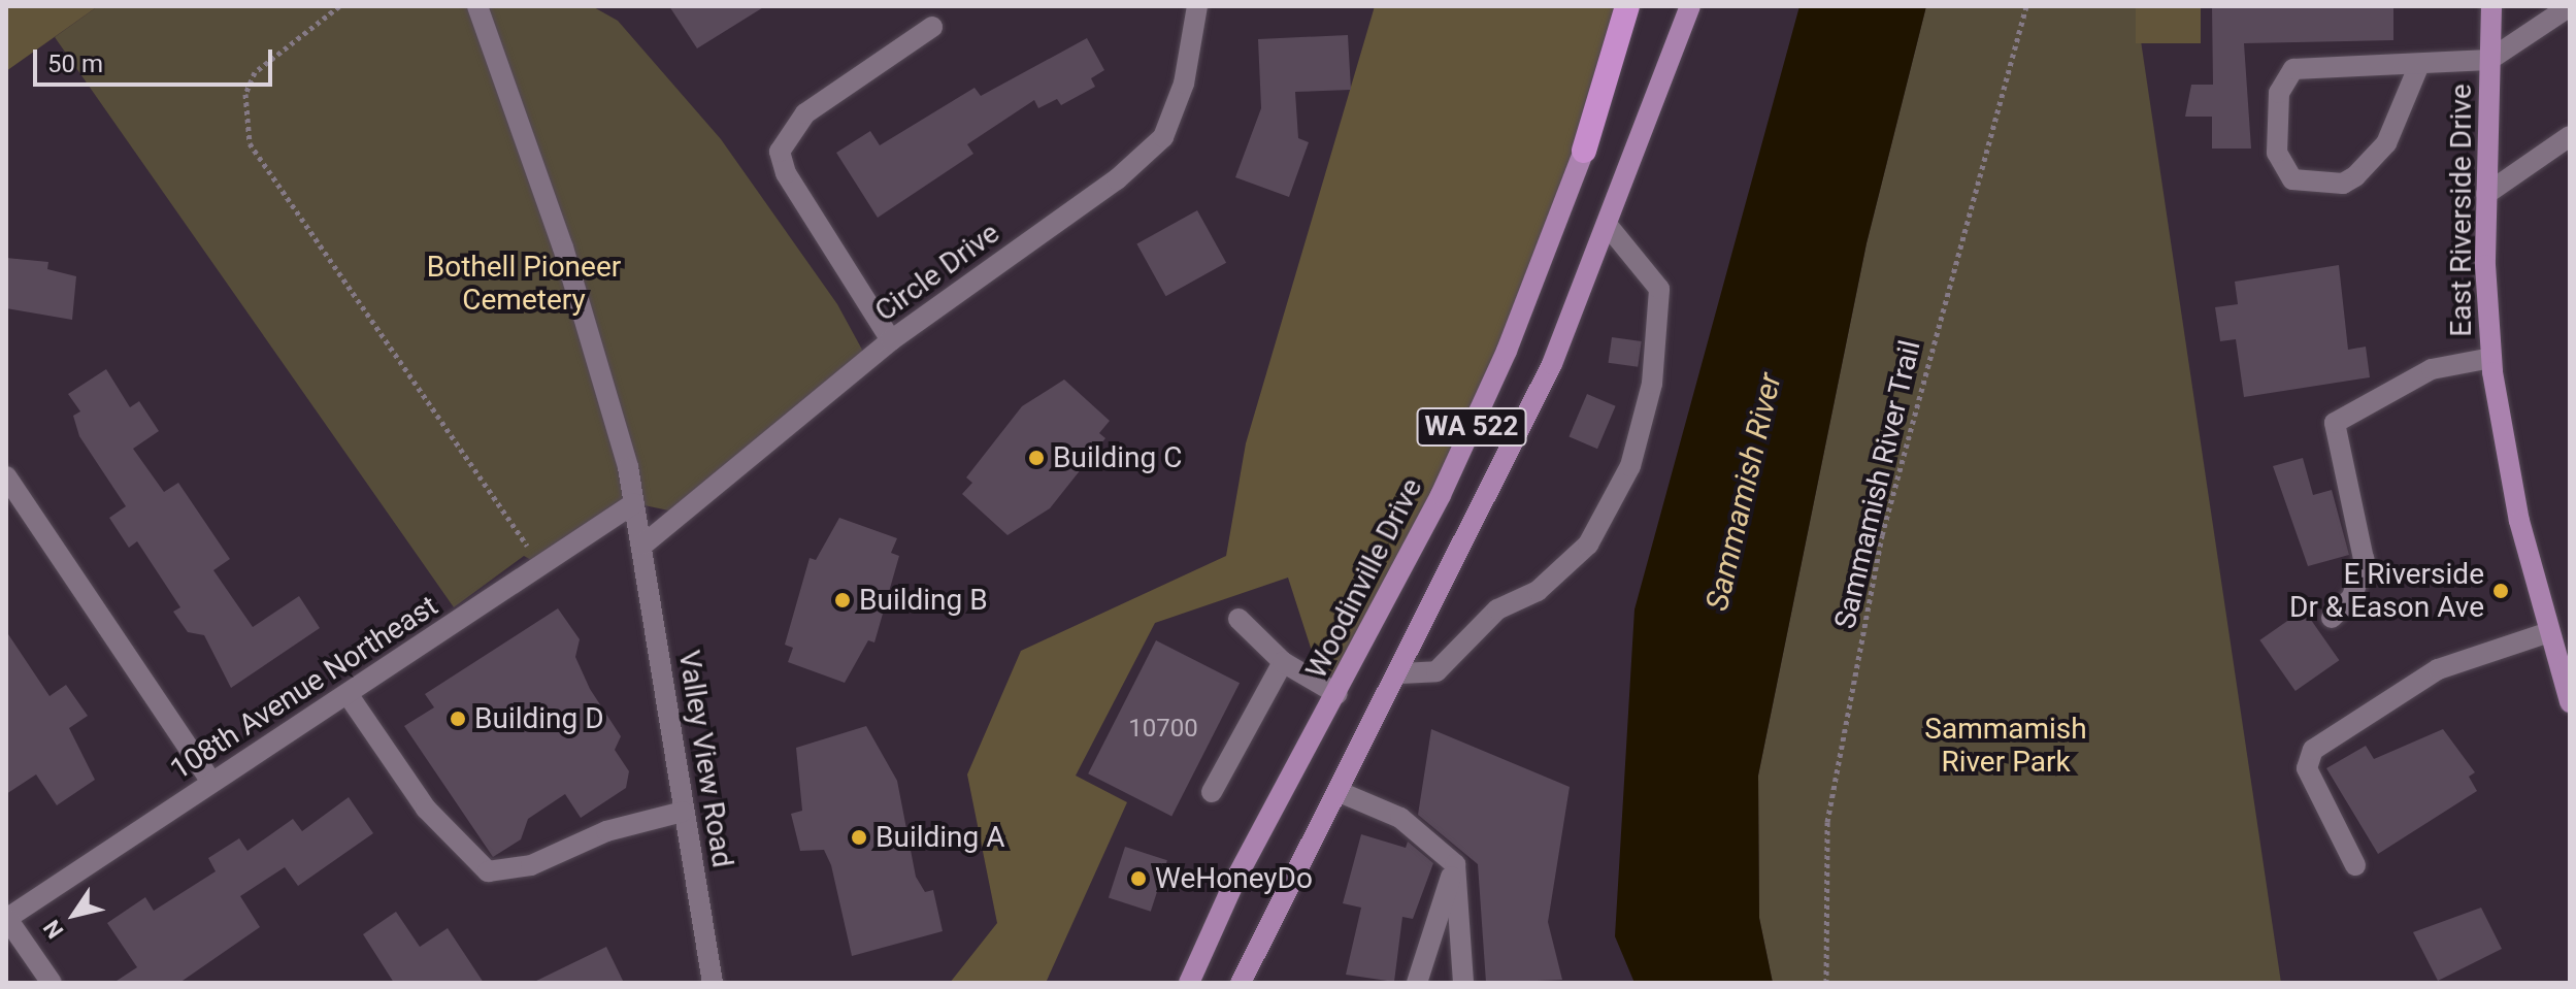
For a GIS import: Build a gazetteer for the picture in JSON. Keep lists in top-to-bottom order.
{
  "streets": {
    "main road": ["East Riverside Drive", "WA 522", "Woodinville Drive"],
    "street": ["Circle Drive", "108th Avenue Northeast", "Valley View Road"],
    "path": ["Sammamish River Trail"]
  },
  "crossings": [
    ["Circle Drive", "Valley View Road"],
    ["108th Avenue Northeast", "Valley View Road"]
  ],
  "water": ["Sammamish River"],
  "parks": ["Bothell Pioneer Cemetery", "Sammamish River Park"],
  "places": [
    "Building C",
    "E Riverside Dr & Eason Ave",
    "Building B",
    "Building D",
    "Building A",
    "WeHoneyDo"
  ],
  "house_numbers": ["10700"],
  "scale_bar": "50 m",
  "north": "bottom left"
}
